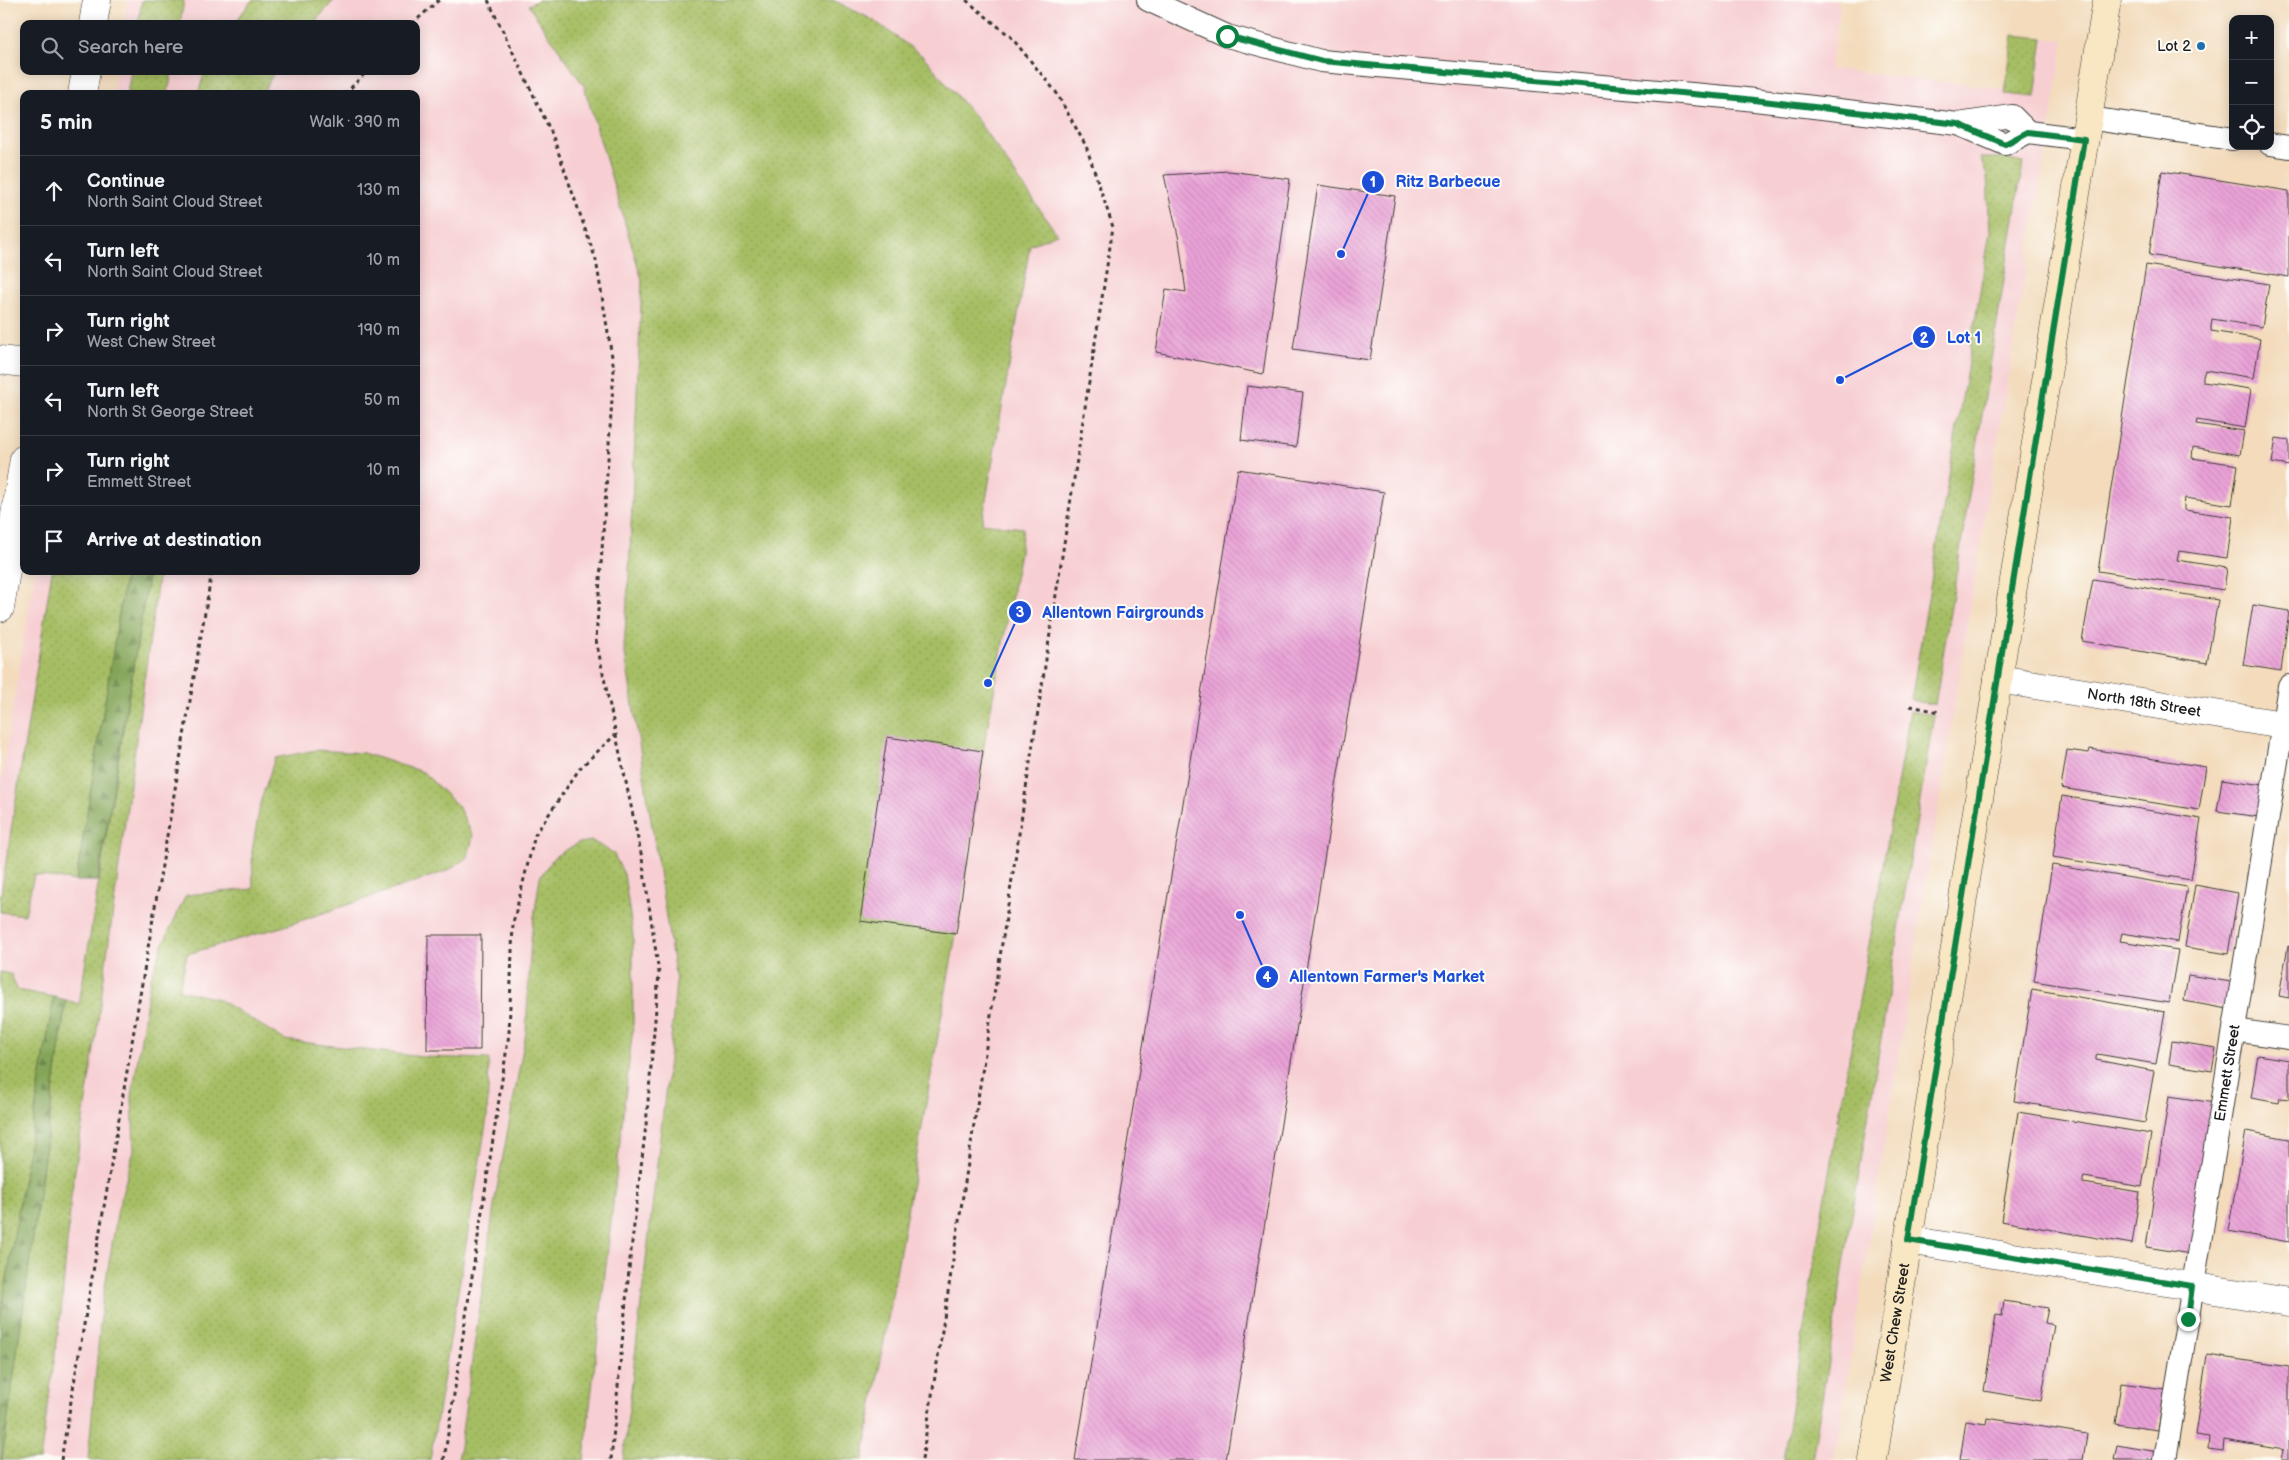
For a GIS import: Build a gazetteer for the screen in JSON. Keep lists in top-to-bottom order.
{
  "streets": {
    "street": ["North 18th Street", "West Chew Street"],
    "lane": ["Emmett Street"]
  },
  "crossings": [
    ["North 18th Street", "Emmett Street"],
    ["North 18th Street", "West Chew Street"]
  ],
  "places": [
    "Lot 2",
    "Ritz Barbecue",
    "Lot 1",
    "Allentown Fairgrounds",
    "Allentown Farmer's Market"
  ],
  "page": {
    "map_buttons": ["+", "−"],
    "search": "Search here",
    "heading": ["5 min", "Walk · 390 m"],
    "list": [
      ["Continue", "North Saint Cloud Street", "130 m"],
      ["Turn left", "North Saint Cloud Street", "10 m"],
      ["Turn right", "West Chew Street", "190 m"],
      ["Turn left", "North St George Street", "50 m"],
      ["Turn right", "Emmett Street", "10 m"],
      "Arrive at destination"
    ]
  }
}
